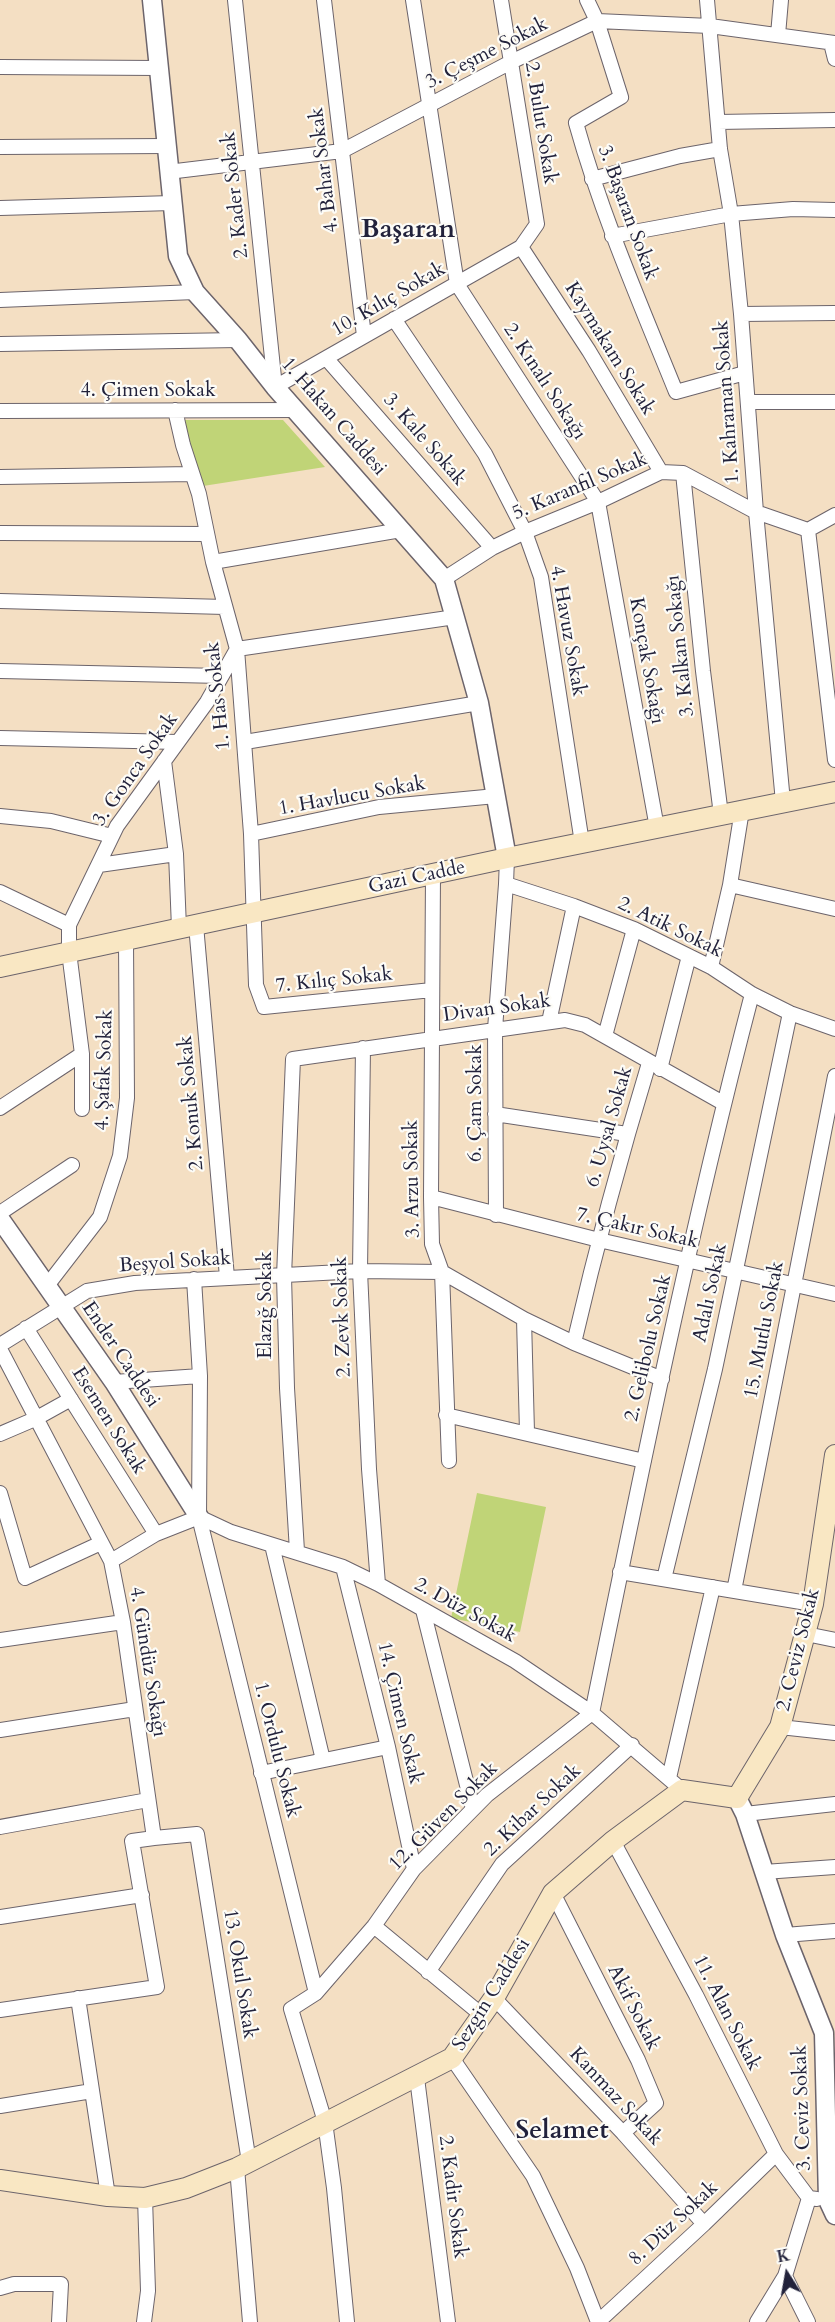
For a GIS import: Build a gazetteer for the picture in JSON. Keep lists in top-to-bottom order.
{
  "streets": {
    "main road": ["Gazi Cadde", "2. Ceviz Sokak", "Sezgin Caddesi"],
    "street": [
      "3. Çeşme Sokak",
      "2. Bulut Sokak",
      "4. Bahar Sokak",
      "2. Kader Sokak",
      "3. Başaran Sokak",
      "10. Kılıç Sokak",
      "Kaymakam Sokak",
      "2. Kınalı Sokağı",
      "4. Çimen Sokak",
      "1. Kahraman Sokak",
      "1. Hakan Caddesi",
      "3. Kale Sokak",
      "5. Karanfil Sokak",
      "4. Havuz Sokak",
      "3. Kalkan Sokağı",
      "Konçak Sokağı",
      "1. Has Sokak",
      "3. Gonca Sokak",
      "1. Havlucu Sokak",
      "2. Atik Sokak",
      "7. Kılıç Sokak",
      "Divan Sokak",
      "4. Şafak Sokak",
      "2. Konuk Sokak",
      "6. Çam Sokak",
      "6. Uysal Sokak",
      "3. Arzu Sokak",
      "7. Çakır Sokak",
      "Beşyol Sokak",
      "Adalı Sokak",
      "Elazığ Sokak",
      "2. Zevk Sokak",
      "15. Mutlu Sokak",
      "2. Gelibolu Sokak",
      "Ender Caddesi",
      "Esemen Sokak",
      "2. Düz Sokak",
      "4. Gündüz Sokağı",
      "14. Çimen Sokak",
      "1. Ordulu Sokak",
      "2. Kibar Sokak",
      "12. Güven Sokak",
      "13. Okul Sokak",
      "Akif Sokak",
      "11. Alan Sokak",
      "Kanmaz Sokak",
      "3. Ceviz Sokak",
      "2. Kadir Sokak",
      "8. Düz Sokak"
    ]
  },
  "crossings": [
    ["3. Çeşme Sokak", "2. Bulut Sokak"],
    ["3. Çeşme Sokak", "4. Bahar Sokak"],
    ["3. Çeşme Sokak", "2. Kader Sokak"],
    ["3. Çeşme Sokak", "3. Başaran Sokak"],
    ["3. Çeşme Sokak", "1. Kahraman Sokak"],
    ["3. Çeşme Sokak", "1. Hakan Caddesi"],
    ["2. Bulut Sokak", "10. Kılıç Sokak"],
    ["2. Bulut Sokak", "Kaymakam Sokak"],
    ["4. Bahar Sokak", "10. Kılıç Sokak"],
    ["2. Kader Sokak", "10. Kılıç Sokak"],
    ["2. Kader Sokak", "1. Hakan Caddesi"],
    ["3. Başaran Sokak", "1. Kahraman Sokak"],
    ["10. Kılıç Sokak", "Kaymakam Sokak"],
    ["10. Kılıç Sokak", "2. Kınalı Sokağı"],
    ["10. Kılıç Sokak", "1. Hakan Caddesi"],
    ["10. Kılıç Sokak", "3. Kale Sokak"],
    ["10. Kılıç Sokak", "4. Havuz Sokak"],
    ["Kaymakam Sokak", "5. Karanfil Sokak"],
    ["2. Kınalı Sokağı", "5. Karanfil Sokak"],
    ["2. Kınalı Sokağı", "Konçak Sokağı"],
    ["4. Çimen Sokak", "1. Hakan Caddesi"],
    ["4. Çimen Sokak", "1. Has Sokak"],
    ["1. Kahraman Sokak", "5. Karanfil Sokak"],
    ["1. Kahraman Sokak", "Gazi Cadde"],
    ["1. Hakan Caddesi", "5. Karanfil Sokak"],
    ["1. Hakan Caddesi", "1. Havlucu Sokak"],
    ["1. Hakan Caddesi", "Gazi Cadde"],
    ["3. Kale Sokak", "5. Karanfil Sokak"],
    ["5. Karanfil Sokak", "4. Havuz Sokak"],
    ["5. Karanfil Sokak", "3. Kalkan Sokağı"],
    ["5. Karanfil Sokak", "Konçak Sokağı"],
    ["4. Havuz Sokak", "Gazi Cadde"],
    ["3. Kalkan Sokağı", "Gazi Cadde"],
    ["Konçak Sokağı", "Gazi Cadde"],
    ["1. Has Sokak", "3. Gonca Sokak"],
    ["1. Has Sokak", "1. Havlucu Sokak"],
    ["1. Has Sokak", "Gazi Cadde"],
    ["1. Has Sokak", "7. Kılıç Sokak"],
    ["3. Gonca Sokak", "Gazi Cadde"],
    ["3. Gonca Sokak", "2. Konuk Sokak"],
    ["Gazi Cadde", "7. Kılıç Sokak"],
    ["Gazi Cadde", "4. Şafak Sokak"],
    ["Gazi Cadde", "2. Konuk Sokak"],
    ["Gazi Cadde", "3. Arzu Sokak"],
    ["2. Atik Sokak", "6. Çam Sokak"],
    ["2. Atik Sokak", "6. Uysal Sokak"],
    ["2. Atik Sokak", "Adalı Sokak"],
    ["2. Atik Sokak", "2. Gelibolu Sokak"],
    ["7. Kılıç Sokak", "3. Arzu Sokak"],
    ["Divan Sokak", "6. Çam Sokak"],
    ["Divan Sokak", "6. Uysal Sokak"],
    ["Divan Sokak", "3. Arzu Sokak"],
    ["Divan Sokak", "Elazığ Sokak"],
    ["Divan Sokak", "2. Zevk Sokak"],
    ["Divan Sokak", "2. Gelibolu Sokak"],
    ["4. Şafak Sokak", "Ender Caddesi"],
    ["2. Konuk Sokak", "Beşyol Sokak"],
    ["6. Çam Sokak", "7. Çakır Sokak"],
    ["6. Uysal Sokak", "7. Çakır Sokak"],
    ["3. Arzu Sokak", "7. Çakır Sokak"],
    ["3. Arzu Sokak", "Beşyol Sokak"],
    ["7. Çakır Sokak", "Adalı Sokak"],
    ["7. Çakır Sokak", "15. Mutlu Sokak"],
    ["7. Çakır Sokak", "2. Gelibolu Sokak"],
    ["Beşyol Sokak", "Elazığ Sokak"],
    ["Beşyol Sokak", "2. Zevk Sokak"],
    ["Beşyol Sokak", "Ender Caddesi"],
    ["Beşyol Sokak", "Esemen Sokak"],
    ["Beşyol Sokak", "4. Gündüz Sokağı"],
    ["Beşyol Sokak", "1. Ordulu Sokak"],
    ["Elazığ Sokak", "2. Düz Sokak"],
    ["2. Zevk Sokak", "2. Düz Sokak"],
    ["2. Gelibolu Sokak", "2. Düz Sokak"],
    ["2. Gelibolu Sokak", "12. Güven Sokak"],
    ["Ender Caddesi", "2. Düz Sokak"],
    ["Ender Caddesi", "1. Ordulu Sokak"],
    ["2. Düz Sokak", "14. Çimen Sokak"],
    ["2. Düz Sokak", "1. Ordulu Sokak"],
    ["2. Düz Sokak", "2. Kibar Sokak"],
    ["2. Düz Sokak", "12. Güven Sokak"],
    ["2. Düz Sokak", "Sezgin Caddesi"],
    ["2. Ceviz Sokak", "3. Ceviz Sokak"],
    ["4. Gündüz Sokağı", "13. Okul Sokak"],
    ["14. Çimen Sokak", "12. Güven Sokak"],
    ["1. Ordulu Sokak", "12. Güven Sokak"],
    ["12. Güven Sokak", "Sezgin Caddesi"],
    ["13. Okul Sokak", "Sezgin Caddesi"],
    ["Sezgin Caddesi", "Akif Sokak"],
    ["Sezgin Caddesi", "11. Alan Sokak"],
    ["Sezgin Caddesi", "Kanmaz Sokak"],
    ["Sezgin Caddesi", "2. Kadir Sokak"],
    ["Akif Sokak", "Kanmaz Sokak"],
    ["11. Alan Sokak", "8. Düz Sokak"],
    ["Kanmaz Sokak", "8. Düz Sokak"]
  ],
  "districts": ["Başaran", "Selamet"],
  "north": "top"
}
